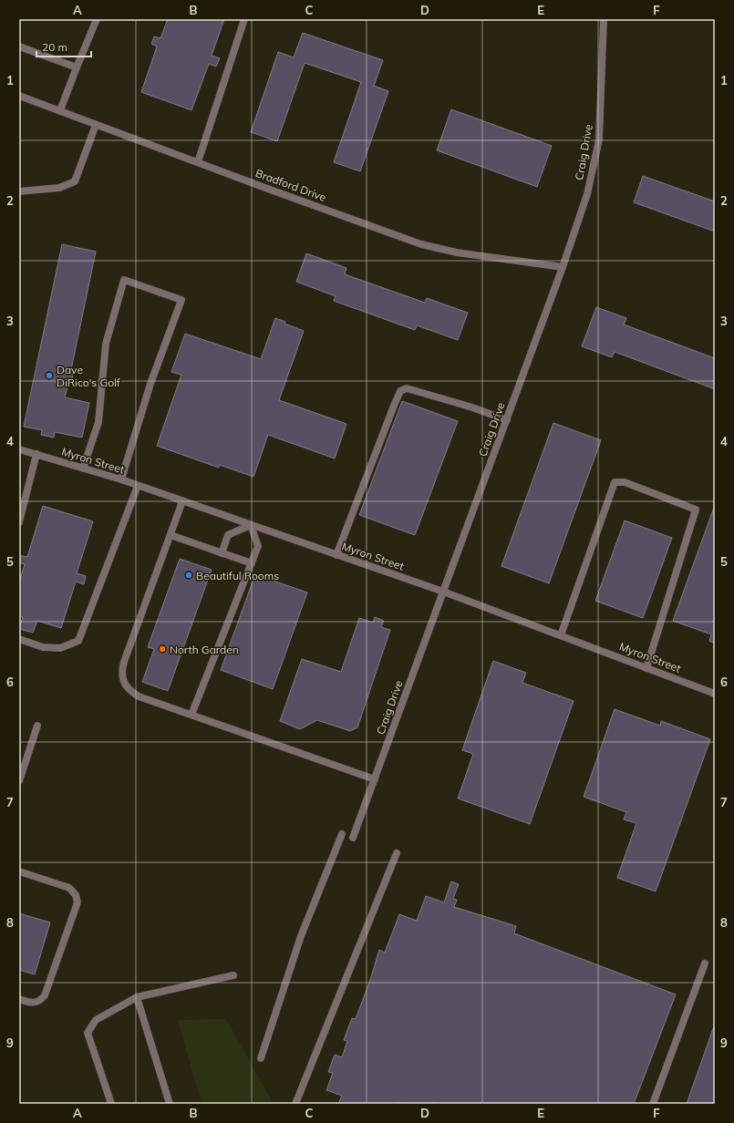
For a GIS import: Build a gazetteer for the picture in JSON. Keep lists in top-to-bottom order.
{
  "streets": {
    "street": ["Craig Drive", "Bradford Drive", "Myron Street"]
  },
  "crossings": [
    ["Craig Drive", "Bradford Drive"],
    ["Craig Drive", "Myron Street"]
  ],
  "places": ["Dave DiRico's Golf", "Beautiful Rooms", "North Garden"],
  "scale_bar": "20 m",
  "grid": {
    "columns": [
      "A",
      "B",
      "C",
      "D",
      "E",
      "F"
    ],
    "rows": [
      "1",
      "2",
      "3",
      "4",
      "5",
      "6",
      "7",
      "8",
      "9"
    ]
  }
}
